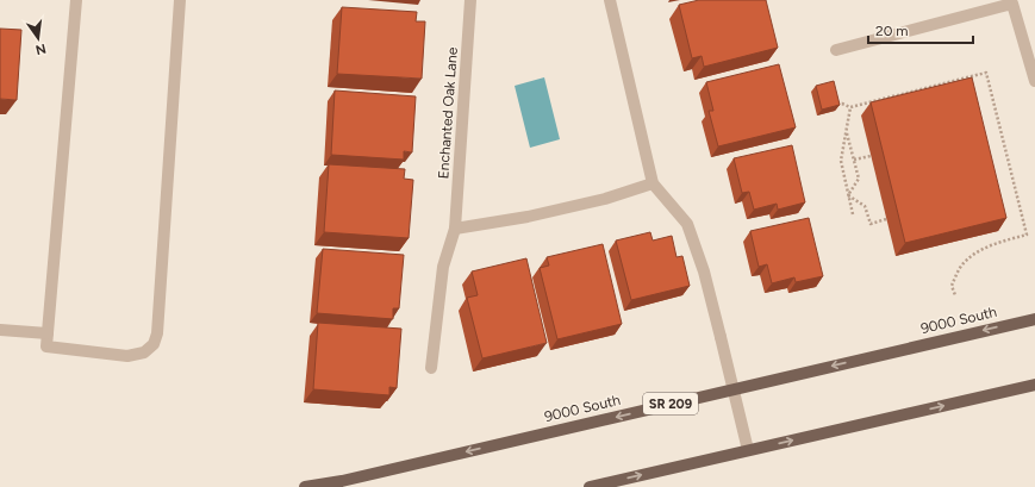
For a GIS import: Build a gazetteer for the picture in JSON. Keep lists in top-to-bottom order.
{
  "streets": {
    "main road": ["9000 South", "SR 209"],
    "street": ["Enchanted Oak Lane"]
  },
  "scale_bar": "20 m",
  "north": "bottom"
}
